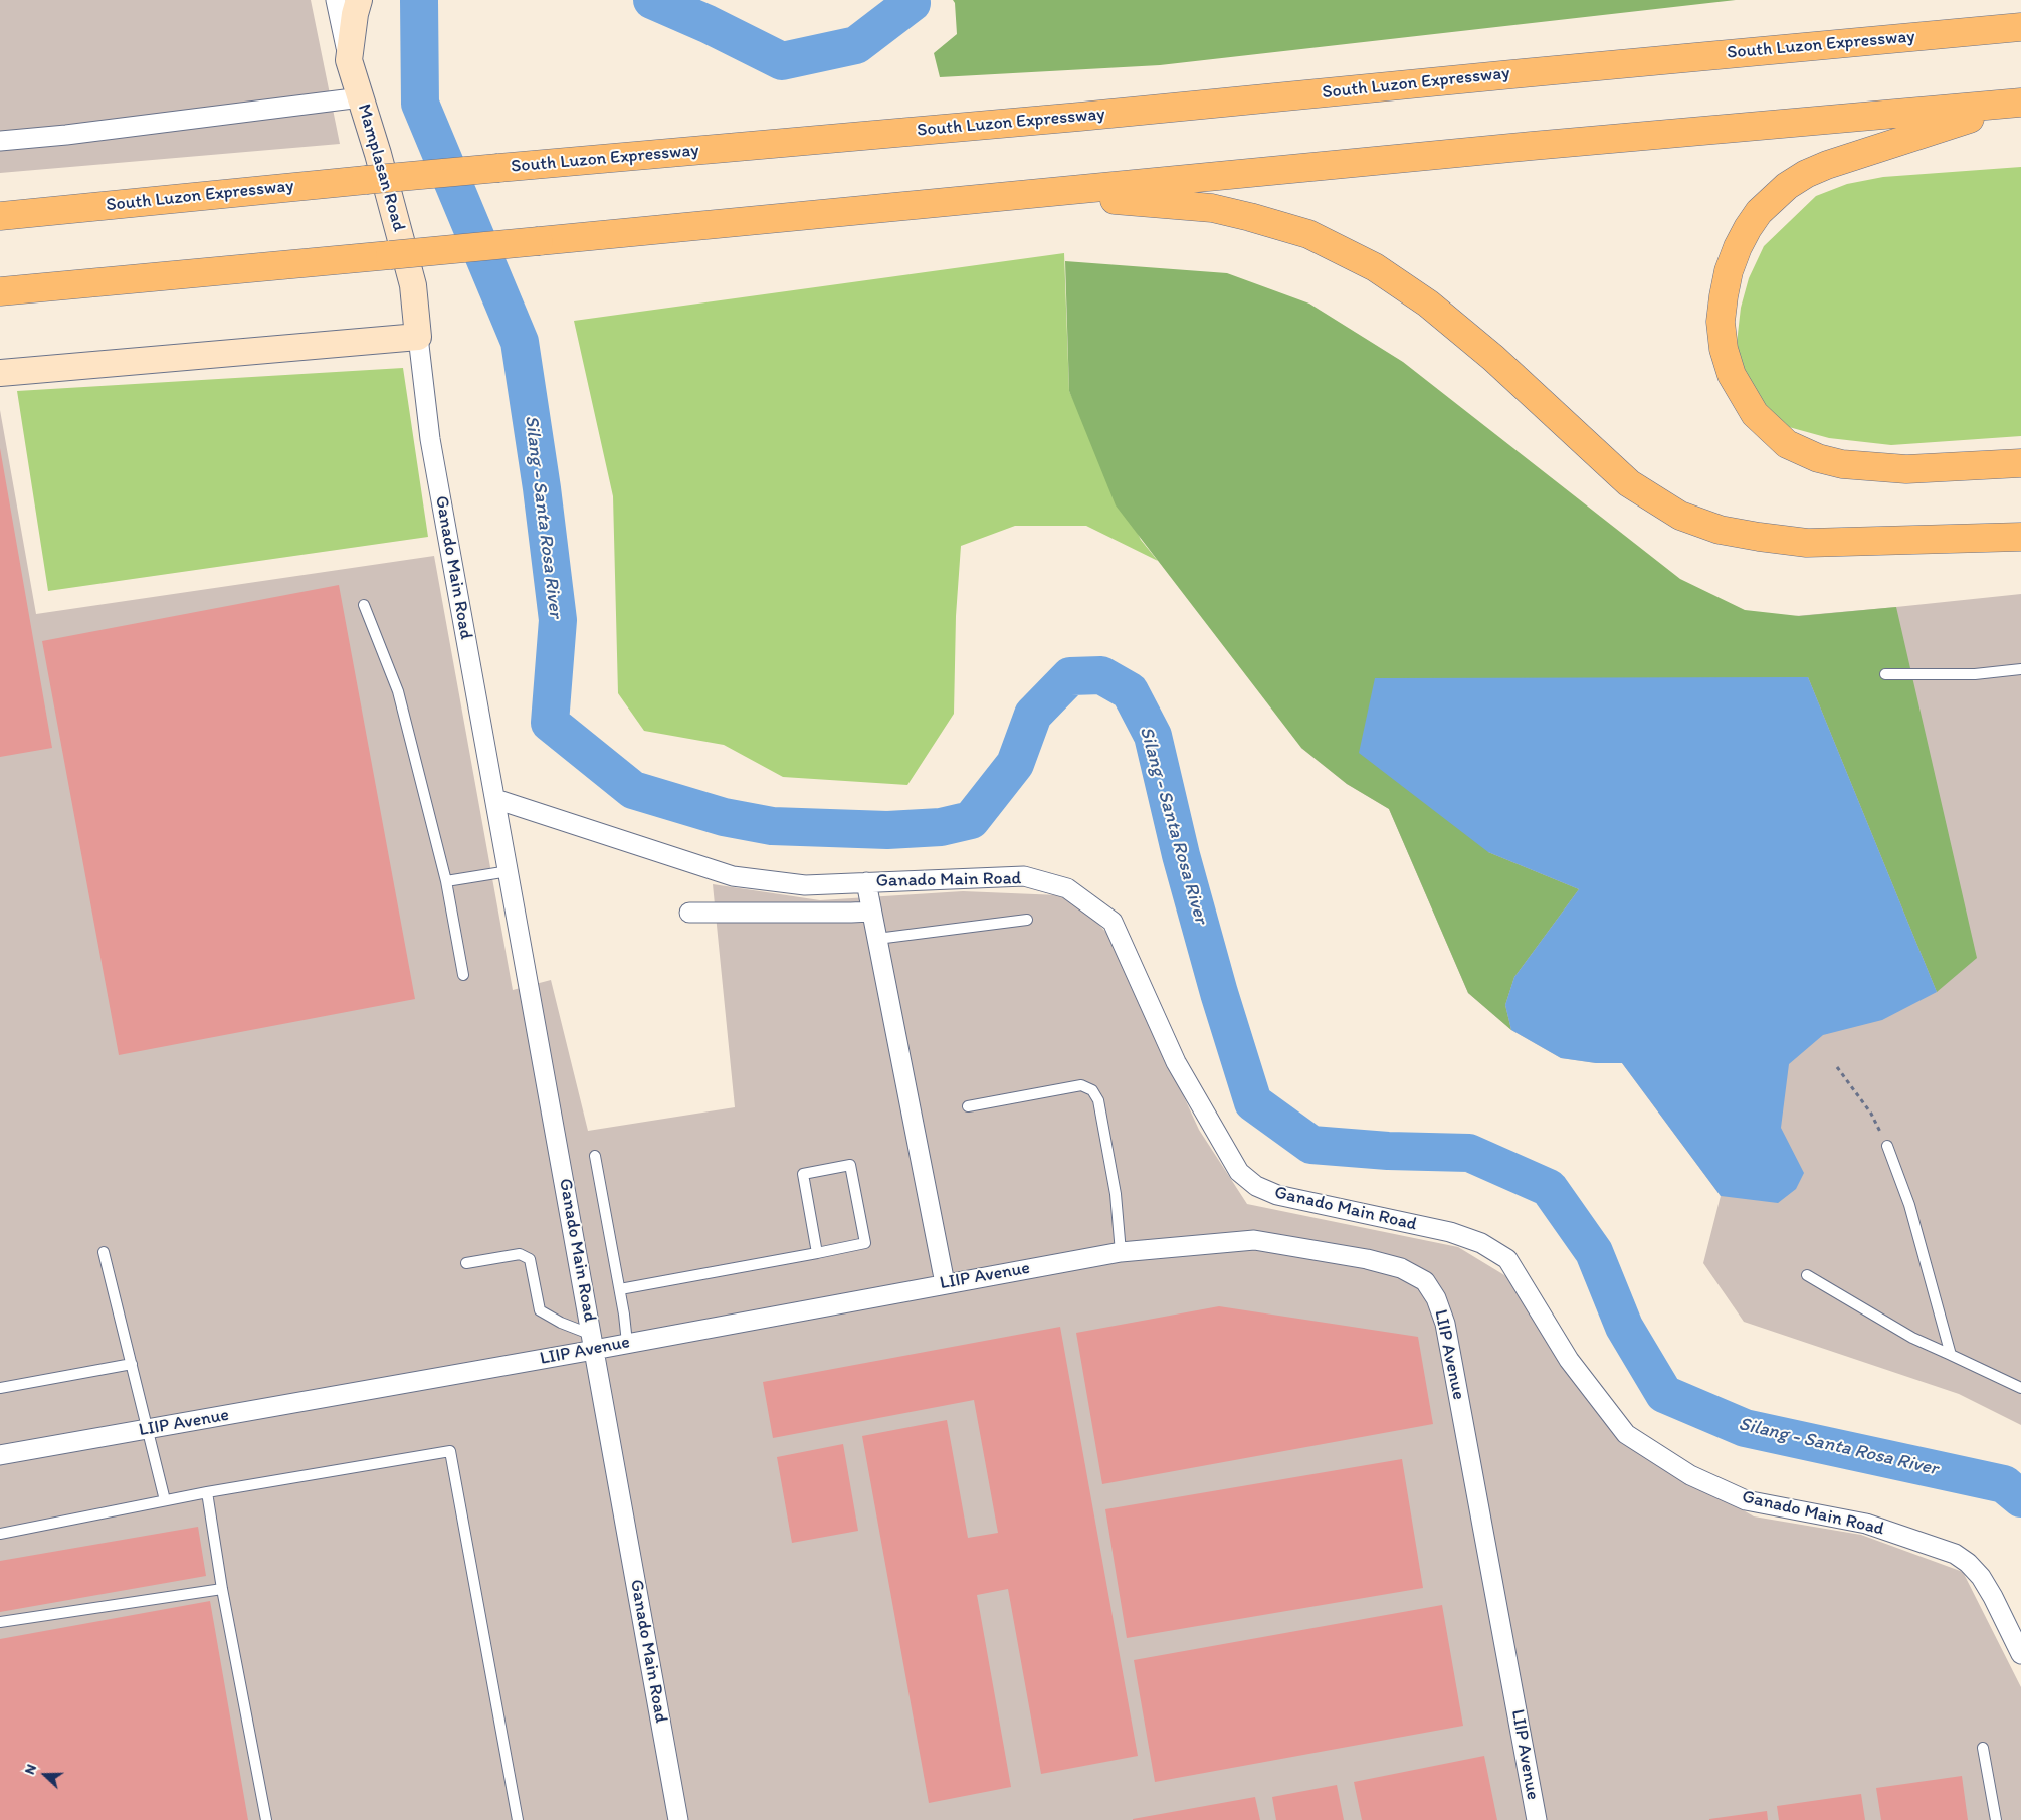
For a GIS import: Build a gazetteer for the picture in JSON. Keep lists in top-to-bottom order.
{
  "streets": {
    "highway": ["South Luzon Expressway"],
    "street": ["Mamplasan Road", "Ganado Main Road", "LIIP Avenue"]
  },
  "crossings": [
    ["Mamplasan Road", "Ganado Main Road"],
    ["Ganado Main Road", "LIIP Avenue"]
  ],
  "water": ["Silang - Santa Rosa River"],
  "north": "left"
}
